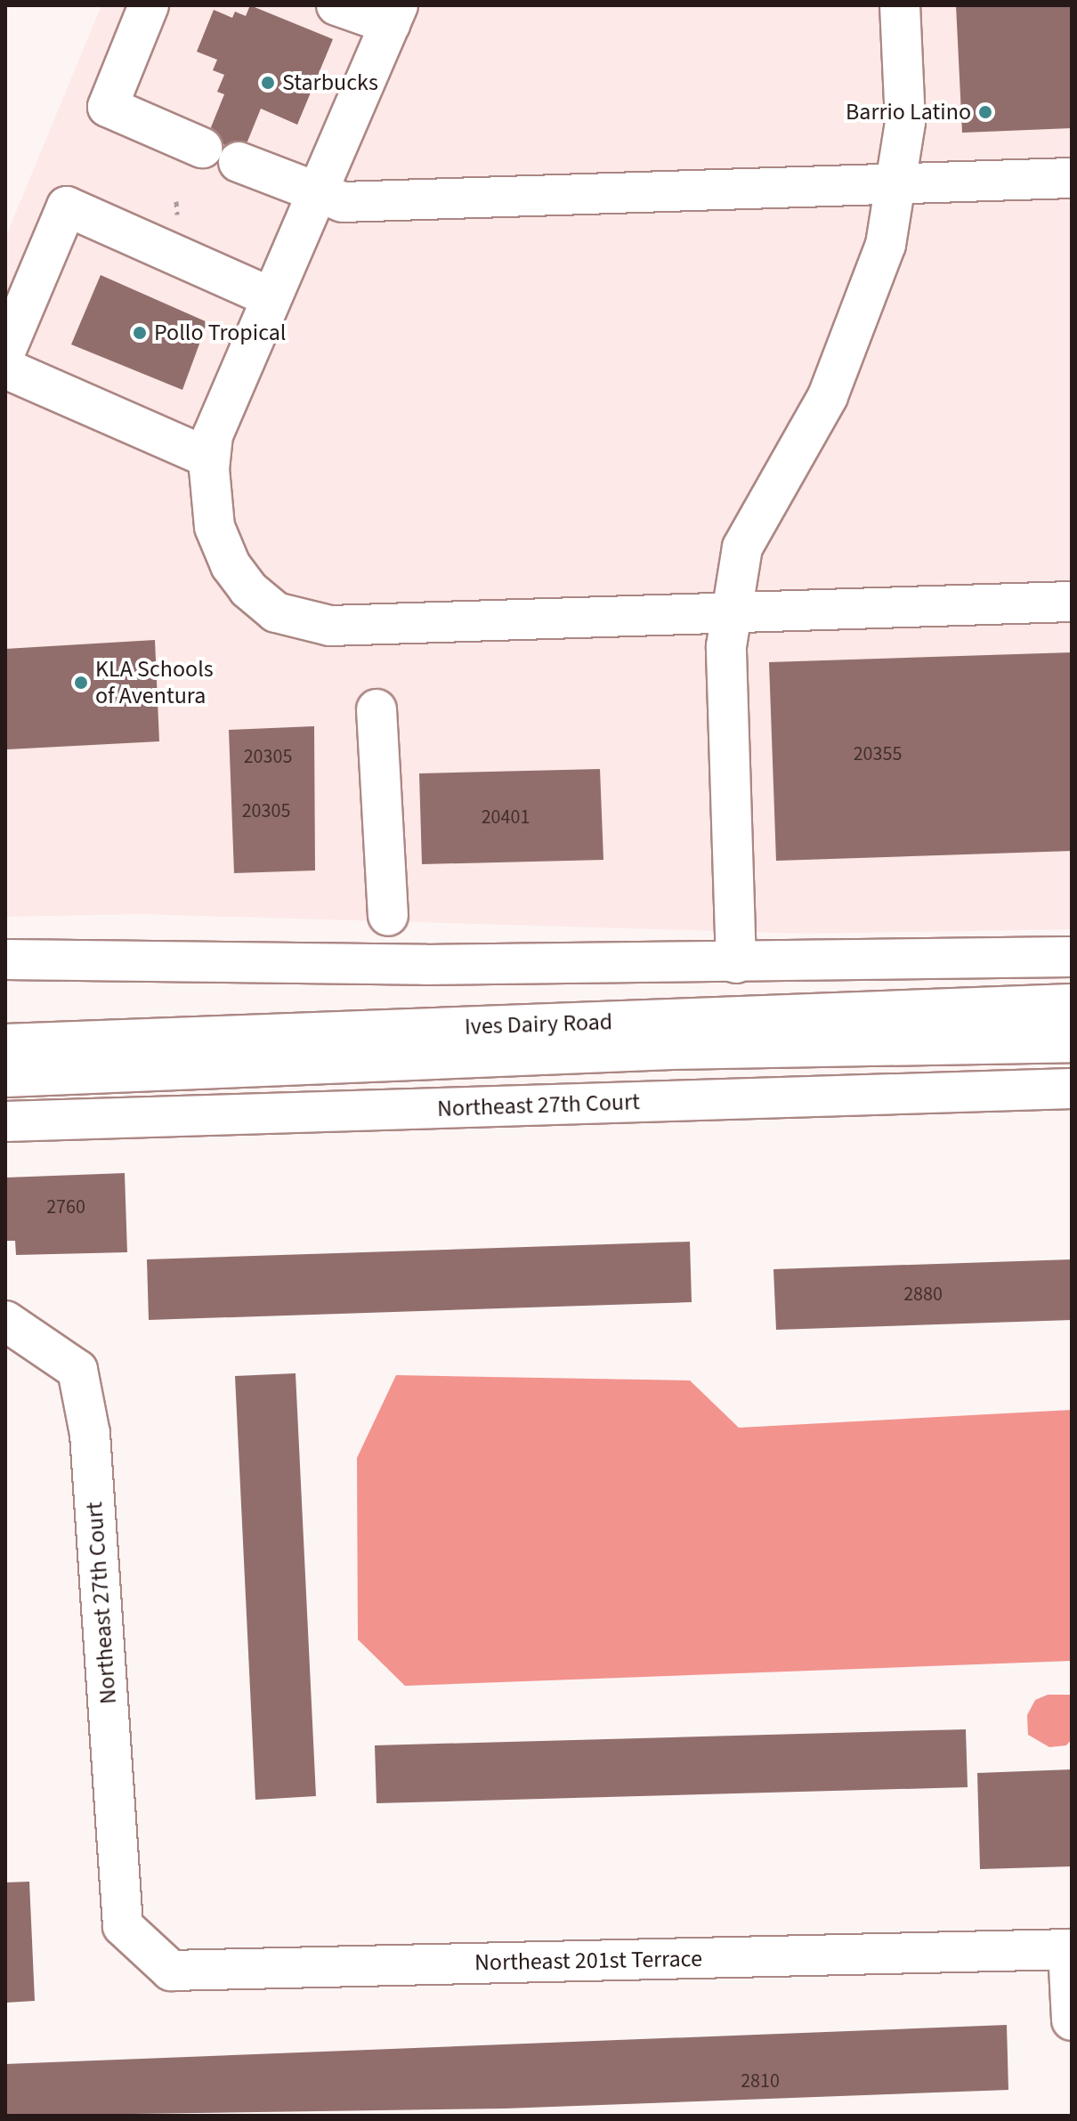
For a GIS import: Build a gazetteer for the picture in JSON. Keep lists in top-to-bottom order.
{
  "streets": {
    "street": ["Ives Dairy Road", "Northeast 27th Court", "Northeast 201st Terrace"]
  },
  "crossings": [
    ["Northeast 27th Court", "Northeast 201st Terrace"]
  ],
  "places": [
    "Starbucks",
    "Barrio Latino",
    "Pollo Tropical",
    "KLA Schools of Aventura"
  ],
  "house_numbers": [
    "20355",
    "20305",
    "20305",
    "20401",
    "2760",
    "2880",
    "2810"
  ]
}
